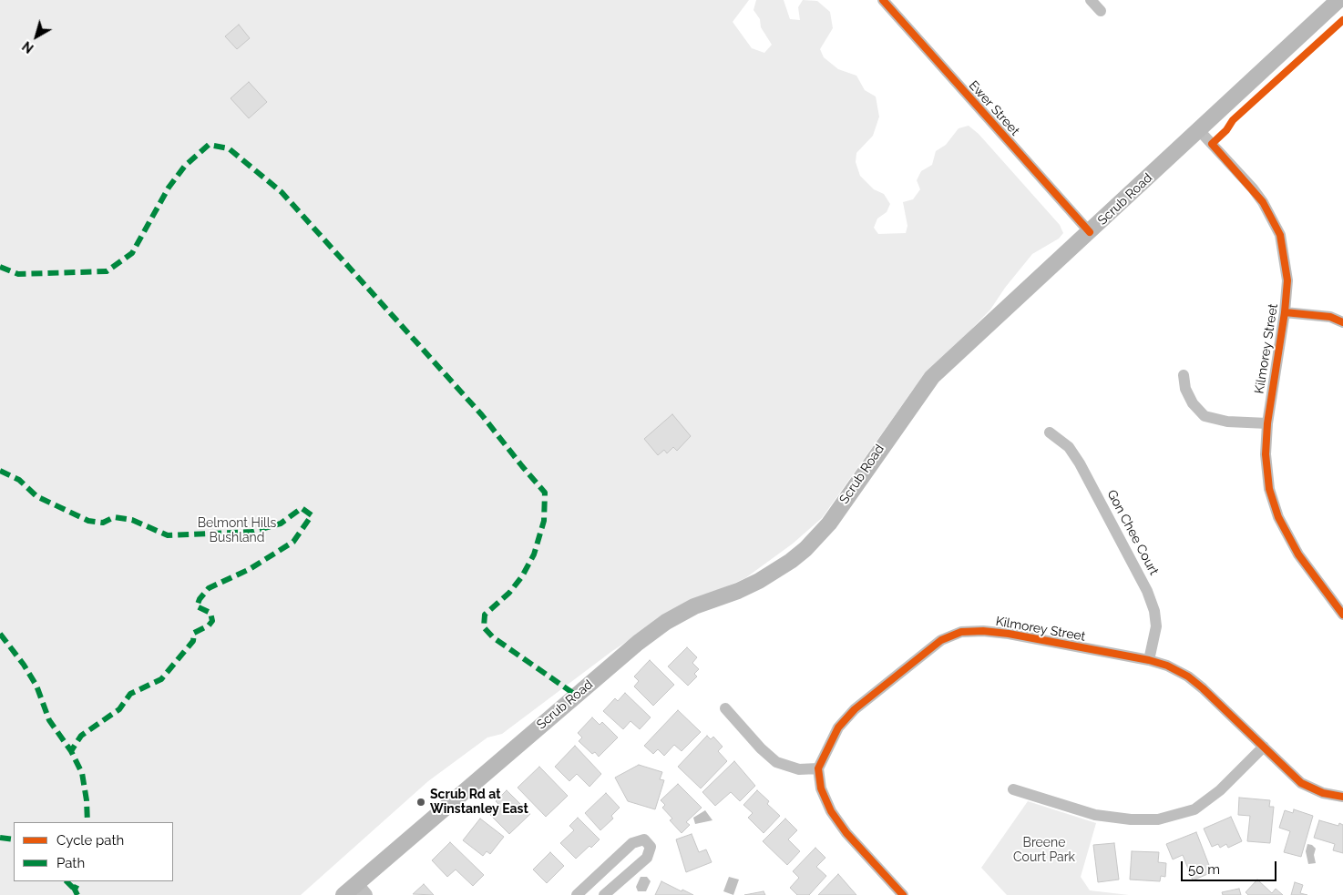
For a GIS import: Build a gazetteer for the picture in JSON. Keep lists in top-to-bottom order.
{
  "streets": {
    "main road": ["Scrub Road"],
    "street": ["Ewer Street", "Kilmorey Street", "Gon Chee Court"]
  },
  "crossings": [
    ["Ewer Street", "Scrub Road"],
    ["Scrub Road", "Kilmorey Street"],
    ["Kilmorey Street", "Gon Chee Court"]
  ],
  "parks": ["Belmont Hills Bushland", "Breene Court Park"],
  "places": ["Scrub Rd at Winstanley East"],
  "legend": ["Cycle path", "Path"],
  "scale_bar": "50 m",
  "north": "bottom left"
}
